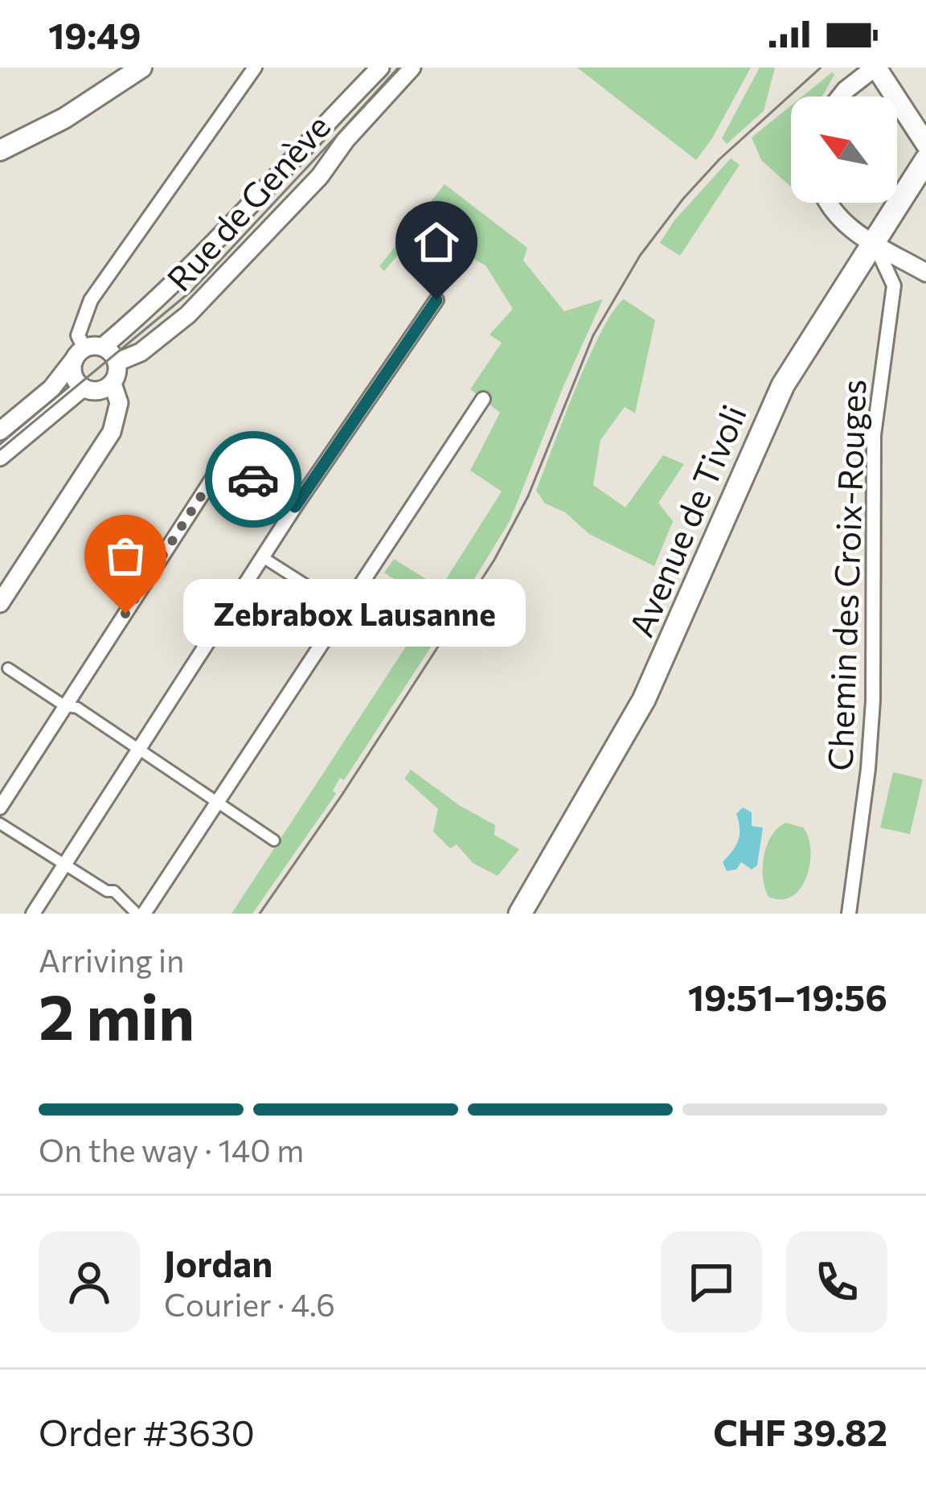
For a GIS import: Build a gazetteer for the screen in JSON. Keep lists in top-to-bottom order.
{
  "streets": {
    "main road": ["Avenue de Tivoli"],
    "street": ["Rue de Genève", "Chemin des Croix-Rouges"]
  },
  "crossings": [
    ["Avenue de Tivoli", "Chemin des Croix-Rouges"]
  ],
  "places": ["Zebrabox Lausanne"],
  "north": "top left",
  "page": {
    "status": "19:49",
    "bubble": "Zebrabox Lausanne",
    "heading": ["2 min", "Arriving in", "19:51–19:56"],
    "panel": [
      "Jordan",
      "Courier · 4.6",
      "Order #3630",
      "CHF 39.82"
    ],
    "bar": "On the way · 140 m"
  }
}
